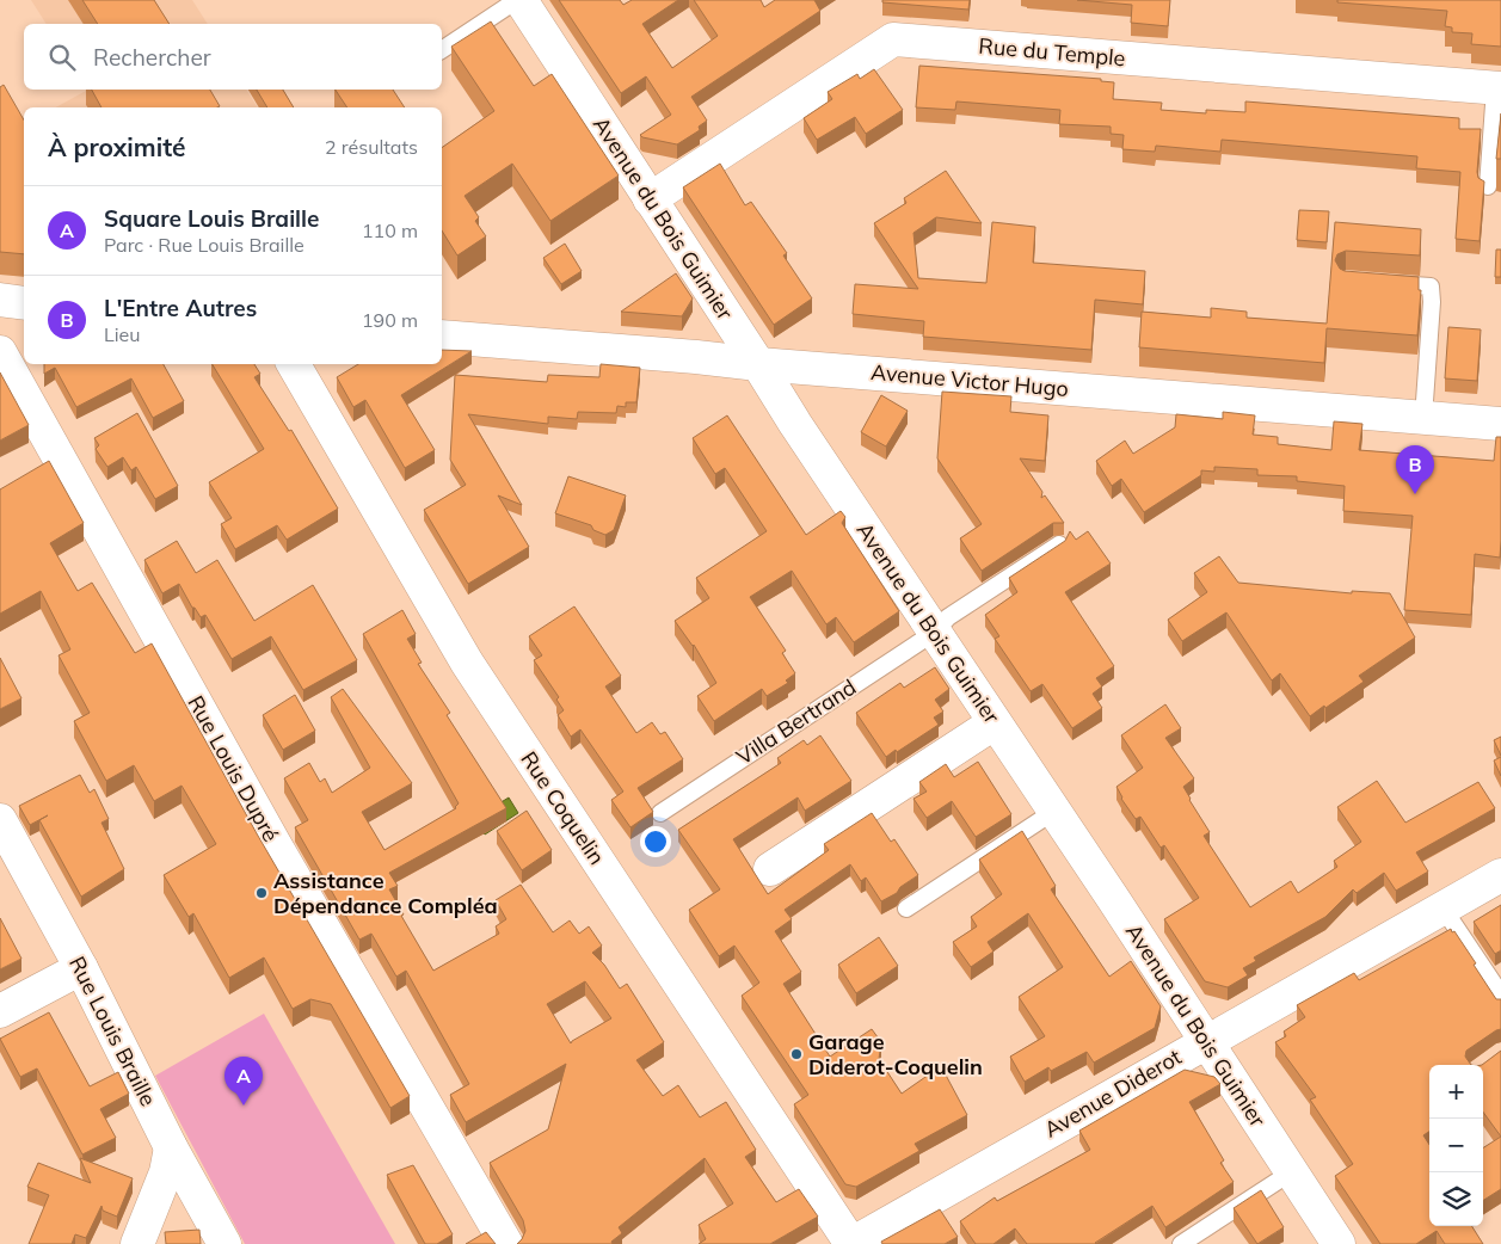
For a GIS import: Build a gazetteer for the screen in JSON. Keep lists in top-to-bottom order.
{
  "streets": {
    "street": [
      "Rue du Temple",
      "Avenue du Bois Guimier",
      "Avenue Victor Hugo",
      "Rue Louis Dupré",
      "Rue Coquelin",
      "Rue Louis Braille",
      "Avenue Diderot"
    ],
    "lane": ["Villa Bertrand"]
  },
  "crossings": [
    ["Rue du Temple", "Avenue du Bois Guimier"],
    ["Avenue du Bois Guimier", "Avenue Victor Hugo"],
    ["Avenue du Bois Guimier", "Villa Bertrand"],
    ["Avenue du Bois Guimier", "Avenue Diderot"],
    ["Rue Coquelin", "Avenue Diderot"]
  ],
  "places": ["Assistance Dépendance Compléa", "Garage Diderot-Coquelin"],
  "page": {
    "search": "Rechercher",
    "heading": ["À proximité", "2 résultats"],
    "list": [
      {
        "mark": "A",
        "name": "Square Louis Braille",
        "note": "Parc · Rue Louis Braille",
        "value": "110 m"
      },
      {
        "mark": "B",
        "name": "L'Entre Autres",
        "note": "Lieu",
        "value": "190 m"
      }
    ],
    "pins": ["B", "A"],
    "map_buttons": ["+", "−"]
  }
}
